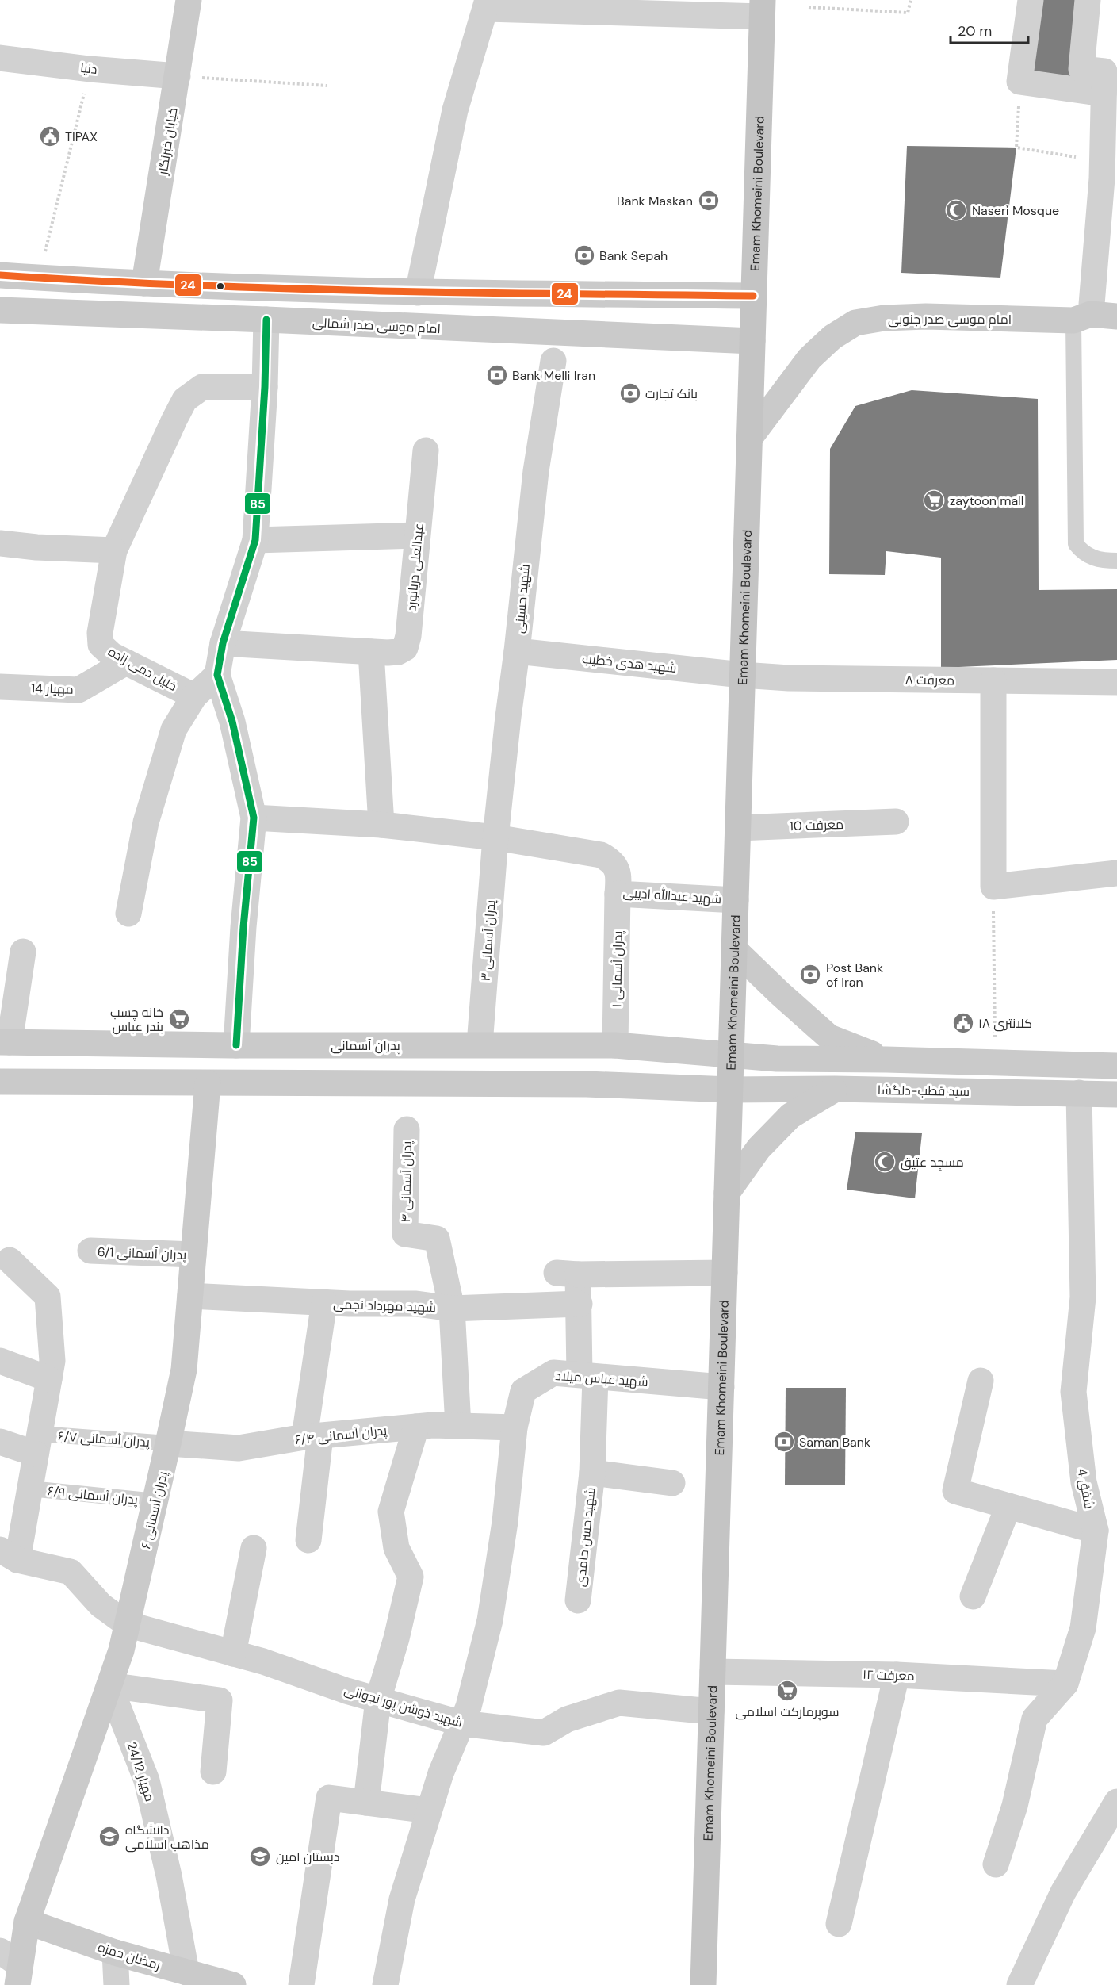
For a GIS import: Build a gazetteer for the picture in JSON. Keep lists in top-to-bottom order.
{
  "streets": {
    "main road": [
      "خیابان خبرنگار",
      "Emam Khomeini Boulevard",
      "امام موسی صدر جنوبی",
      "امام موسی صدر شمالی",
      "پدران آسمانی",
      "سید قطب-دلگشا",
      "پدران آسمانی ۶",
      "رمضان حمزه"
    ],
    "street": [
      "دنیا",
      "عبدالعلی دریانورد",
      "شهید حسینی",
      "شهید هدی خطیب",
      "خلیل دمی زاده",
      "معرفت ۸",
      "مهیار 14",
      "معرفت 10",
      "شهید عبدالله ادیبی",
      "پدران آسمانی ۳",
      "پدران آسمانی ۱",
      "پدران آسمانی ۴",
      "پدران آسمانی 6/1",
      "شهید مهرداد نجمی",
      "شهید عباس میلاد",
      "پدران آسمانی ۶/۴",
      "شفق 4",
      "شهید حسن حامدی",
      "معرفت ۱۲",
      "شهید ذوشن پور نجوانی",
      "مهیار 24/12"
    ],
    "lane": ["پدران آسمانی ۶/۷", "پدران آسمانی ۶/۹"]
  },
  "crossings": [
    ["دنیا", "خیابان خبرنگار"],
    ["Emam Khomeini Boulevard", "امام موسی صدر جنوبی"],
    ["Emam Khomeini Boulevard", "امام موسی صدر شمالی"],
    ["Emam Khomeini Boulevard", "شهید هدی خطیب"],
    ["Emam Khomeini Boulevard", "معرفت ۸"],
    ["Emam Khomeini Boulevard", "معرفت 10"],
    ["Emam Khomeini Boulevard", "شهید عبدالله ادیبی"],
    ["Emam Khomeini Boulevard", "پدران آسمانی"],
    ["Emam Khomeini Boulevard", "سید قطب-دلگشا"],
    ["Emam Khomeini Boulevard", "شهید عباس میلاد"],
    ["Emam Khomeini Boulevard", "شهید حسن حامدی"],
    ["Emam Khomeini Boulevard", "معرفت ۱۲"],
    ["Emam Khomeini Boulevard", "شهید ذوشن پور نجوانی"],
    ["شهید حسینی", "شهید هدی خطیب"],
    ["شهید حسینی", "شهید عبدالله ادیبی"],
    ["شهید حسینی", "پدران آسمانی ۳"],
    ["شهید هدی خطیب", "معرفت ۸"],
    ["خلیل دمی زاده", "مهیار 14"],
    ["شهید عبدالله ادیبی", "پدران آسمانی ۳"],
    ["شهید عبدالله ادیبی", "پدران آسمانی ۱"],
    ["پدران آسمانی ۳", "پدران آسمانی"],
    ["پدران آسمانی ۱", "پدران آسمانی"],
    ["سید قطب-دلگشا", "شفق 4"],
    ["پدران آسمانی ۴", "شهید مهرداد نجمی"],
    ["پدران آسمانی 6/1", "پدران آسمانی ۶"],
    ["شهید مهرداد نجمی", "پدران آسمانی ۶"],
    ["شهید مهرداد نجمی", "شهید حسن حامدی"],
    ["شهید عباس میلاد", "پدران آسمانی ۶/۴"],
    ["شهید عباس میلاد", "شهید حسن حامدی"],
    ["شهید عباس میلاد", "شهید ذوشن پور نجوانی"],
    ["پدران آسمانی ۶/۴", "پدران آسمانی ۶/۷"],
    ["پدران آسمانی ۶/۴", "پدران آسمانی ۶"],
    ["پدران آسمانی ۶/۷", "پدران آسمانی ۶"],
    ["شفق 4", "معرفت ۱۲"],
    ["پدران آسمانی ۶/۹", "پدران آسمانی ۶"],
    ["پدران آسمانی ۶", "شهید ذوشن پور نجوانی"],
    ["پدران آسمانی ۶", "مهیار 24/12"],
    ["پدران آسمانی ۶", "رمضان حمزه"],
    ["مهیار 24/12", "رمضان حمزه"]
  ],
  "places": {
    "public building": ["TIPAX", "کلانتری ۱۸"],
    "bank": [
      "Bank Maskan",
      "Bank Sepah",
      "Bank Melli Iran",
      "بانک تجارت",
      "Post Bank of Iran",
      "Saman Bank"
    ],
    "mosque": ["Naseri Mosque", "مَسجِد عتیق"],
    "supermarket": ["zaytoon mall", "خانه چسب بندر عباس", "سوپرمارکت اسلامی"],
    "school or university": ["دانشگاه مذاهب اسلامی", "دبستان امین"]
  },
  "lines": ["transit line 24", "transit line 85"],
  "scale_bar": "20 m"
}
